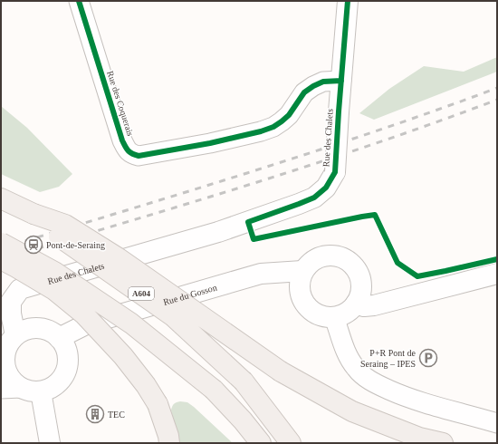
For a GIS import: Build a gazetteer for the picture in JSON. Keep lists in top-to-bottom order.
{
  "streets": {
    "highway": ["A604"],
    "street": ["Rue des Coquerais", "Rue des Chalets", "Rue du Gosson"]
  },
  "crossings": [
    ["Rue des Coquerais", "Rue des Chalets"],
    ["Rue des Chalets", "Rue du Gosson"]
  ],
  "places": {
    "station": ["Pont-de-Seraing"],
    "parking": ["P+R Pont de Seraing – IPES"],
    "building": ["TEC"]
  }
}
